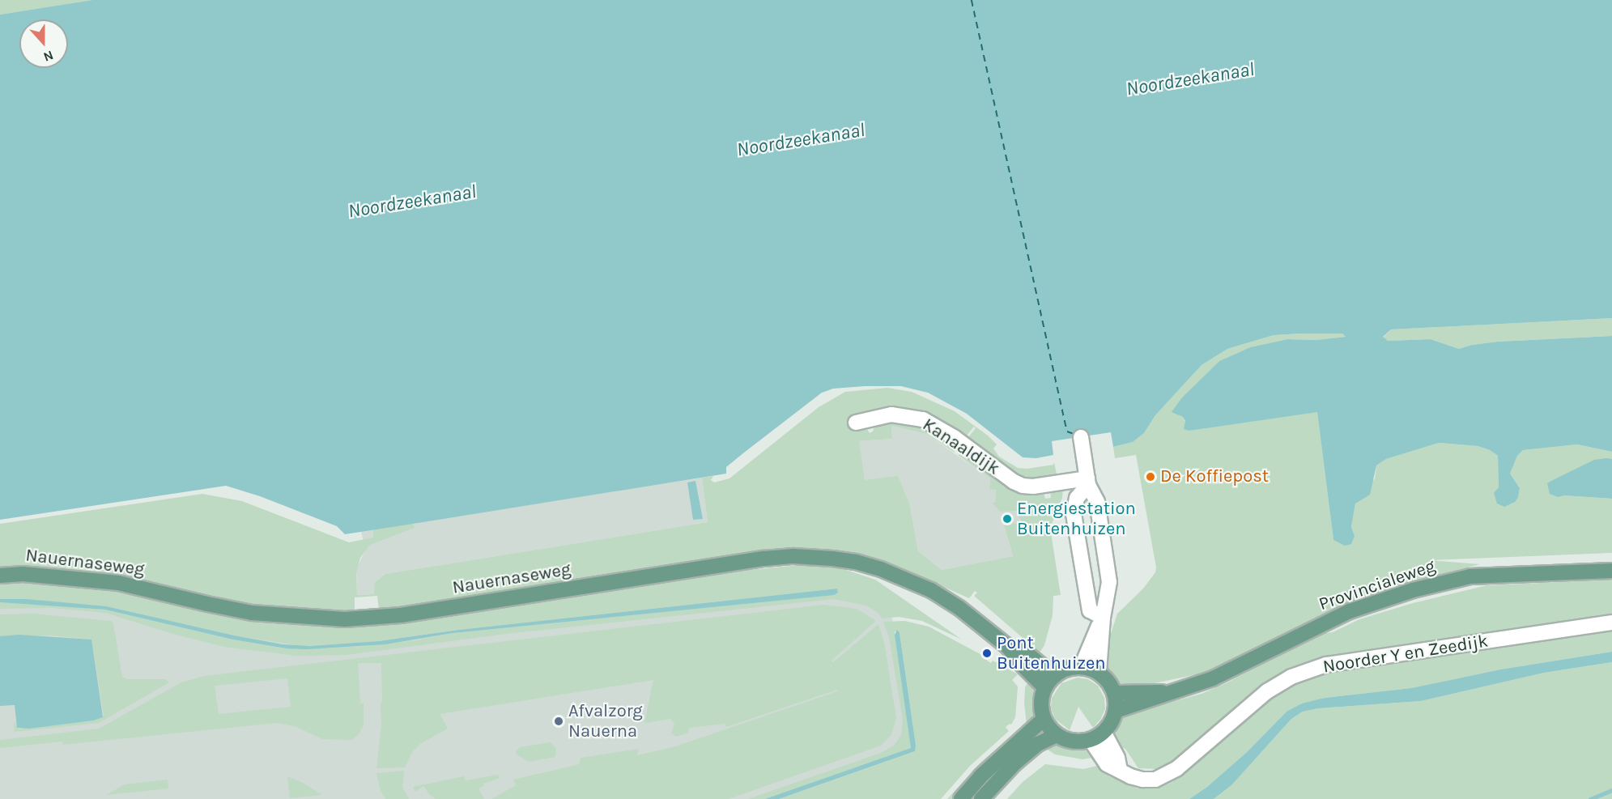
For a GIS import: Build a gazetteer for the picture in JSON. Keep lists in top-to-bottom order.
{
  "streets": {
    "main road": ["Nauernaseweg", "Provincialeweg"],
    "street": ["Kanaaldijk", "Noorder Y en Zeedijk"]
  },
  "crossings": [
    ["Nauernaseweg", "Provincialeweg"],
    ["Nauernaseweg", "Noorder Y en Zeedijk"],
    ["Provincialeweg", "Noorder Y en Zeedijk"]
  ],
  "water": ["Noordzeekanaal"],
  "places": [
    "De Koffiepost",
    "Energiestation Buitenhuizen",
    "Pont Buitenhuizen",
    "Afvalzorg Nauerna"
  ],
  "north": "bottom"
}
